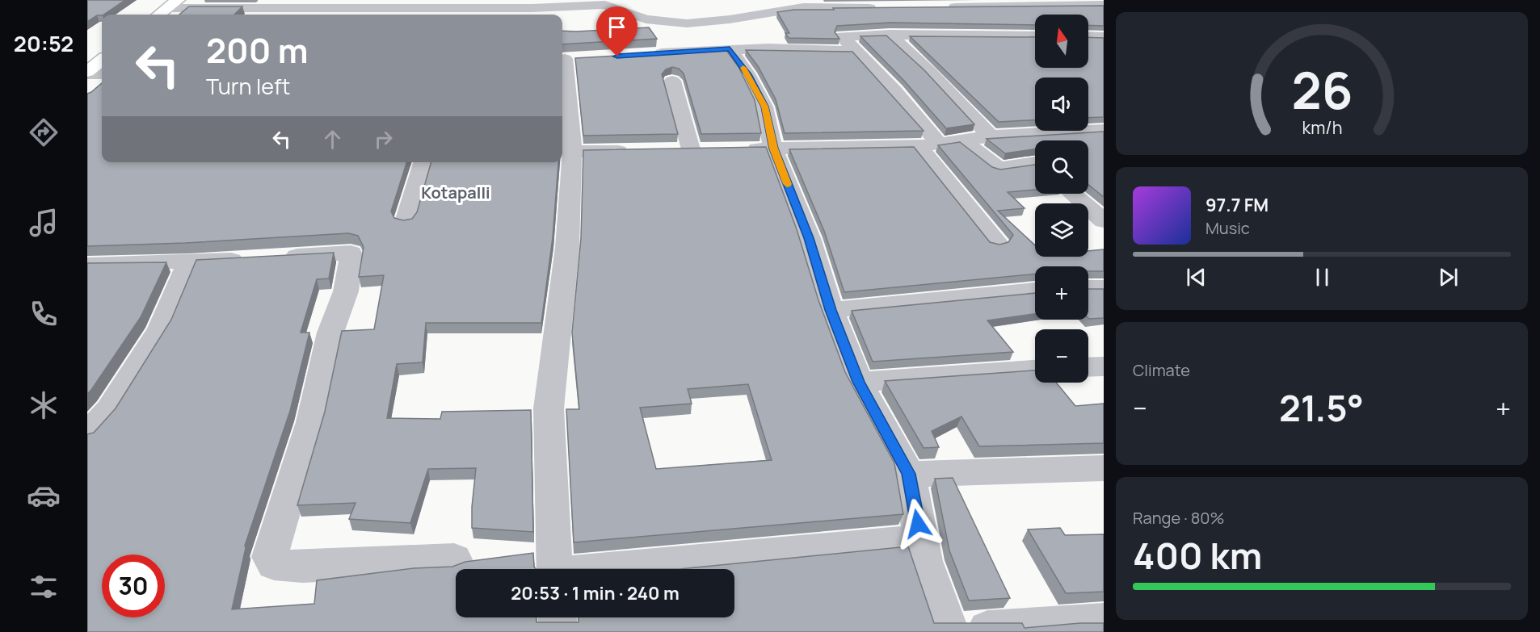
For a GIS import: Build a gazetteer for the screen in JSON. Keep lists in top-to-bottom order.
{
  "districts": ["Kotapalli"],
  "north": "top",
  "page": {
    "tabs": "20:52",
    "map_buttons": ["+", "−"],
    "turn": ["200 m", "Turn left"],
    "song": ["97.7 FM", "Music"],
    "tile": [
      "Climate",
      ["Range · 80%", "400 km"]
    ],
    "heat": ["−", "21.5°", "+"],
    "limit": "30",
    "trip": "20:53 · 1 min · 240 m",
    "gauge": ["26", "km/h"]
  }
}
